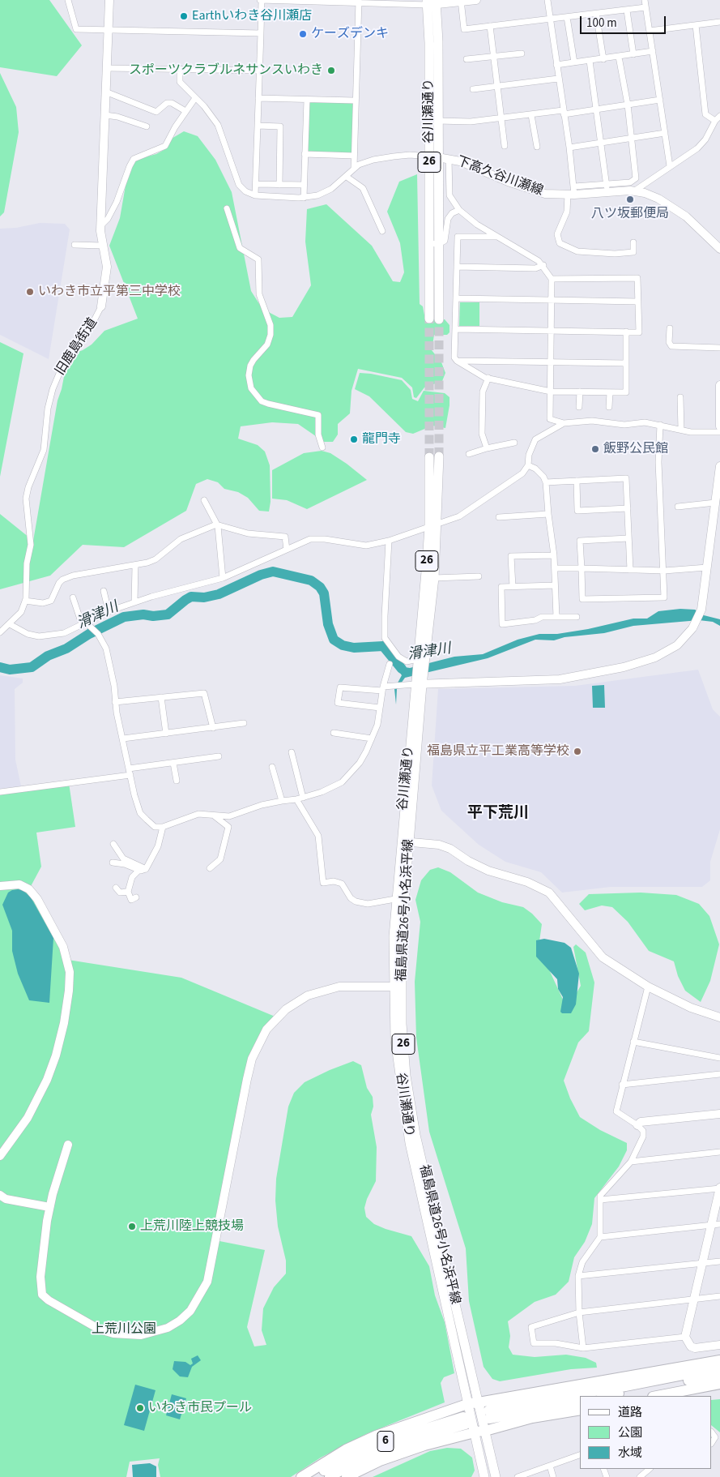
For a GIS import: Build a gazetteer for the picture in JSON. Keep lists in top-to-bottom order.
{
  "streets": {
    "highway": ["6"],
    "main road": ["谷川瀬通り", "26", "福島県道26号小名浜平線"],
    "street": ["下高久谷川瀬線", "旧鹿島街道"]
  },
  "crossings": [
    ["谷川瀬通り", "26"],
    ["谷川瀬通り", "下高久谷川瀬線"],
    ["谷川瀬通り", "福島県道26号小名浜平線"],
    ["26", "下高久谷川瀬線"],
    ["26", "福島県道26号小名浜平線"],
    ["26", "6"]
  ],
  "districts": ["平下荒川"],
  "water": ["滑津川"],
  "parks": ["上荒川公園"],
  "places": [
    "Earthいわき谷川瀬店",
    "ケーズデンキ",
    "スポーツクラブルネサンスいわき",
    "八ツ坂郵便局",
    "いわき市立平第三中学校",
    "龍門寺",
    "飯野公民館",
    "福島県立平工業高等学校",
    "上荒川陸上競技場",
    "いわき市民プール"
  ],
  "legend": ["道路", "公園", "水域"],
  "scale_bar": "100 m"
}
